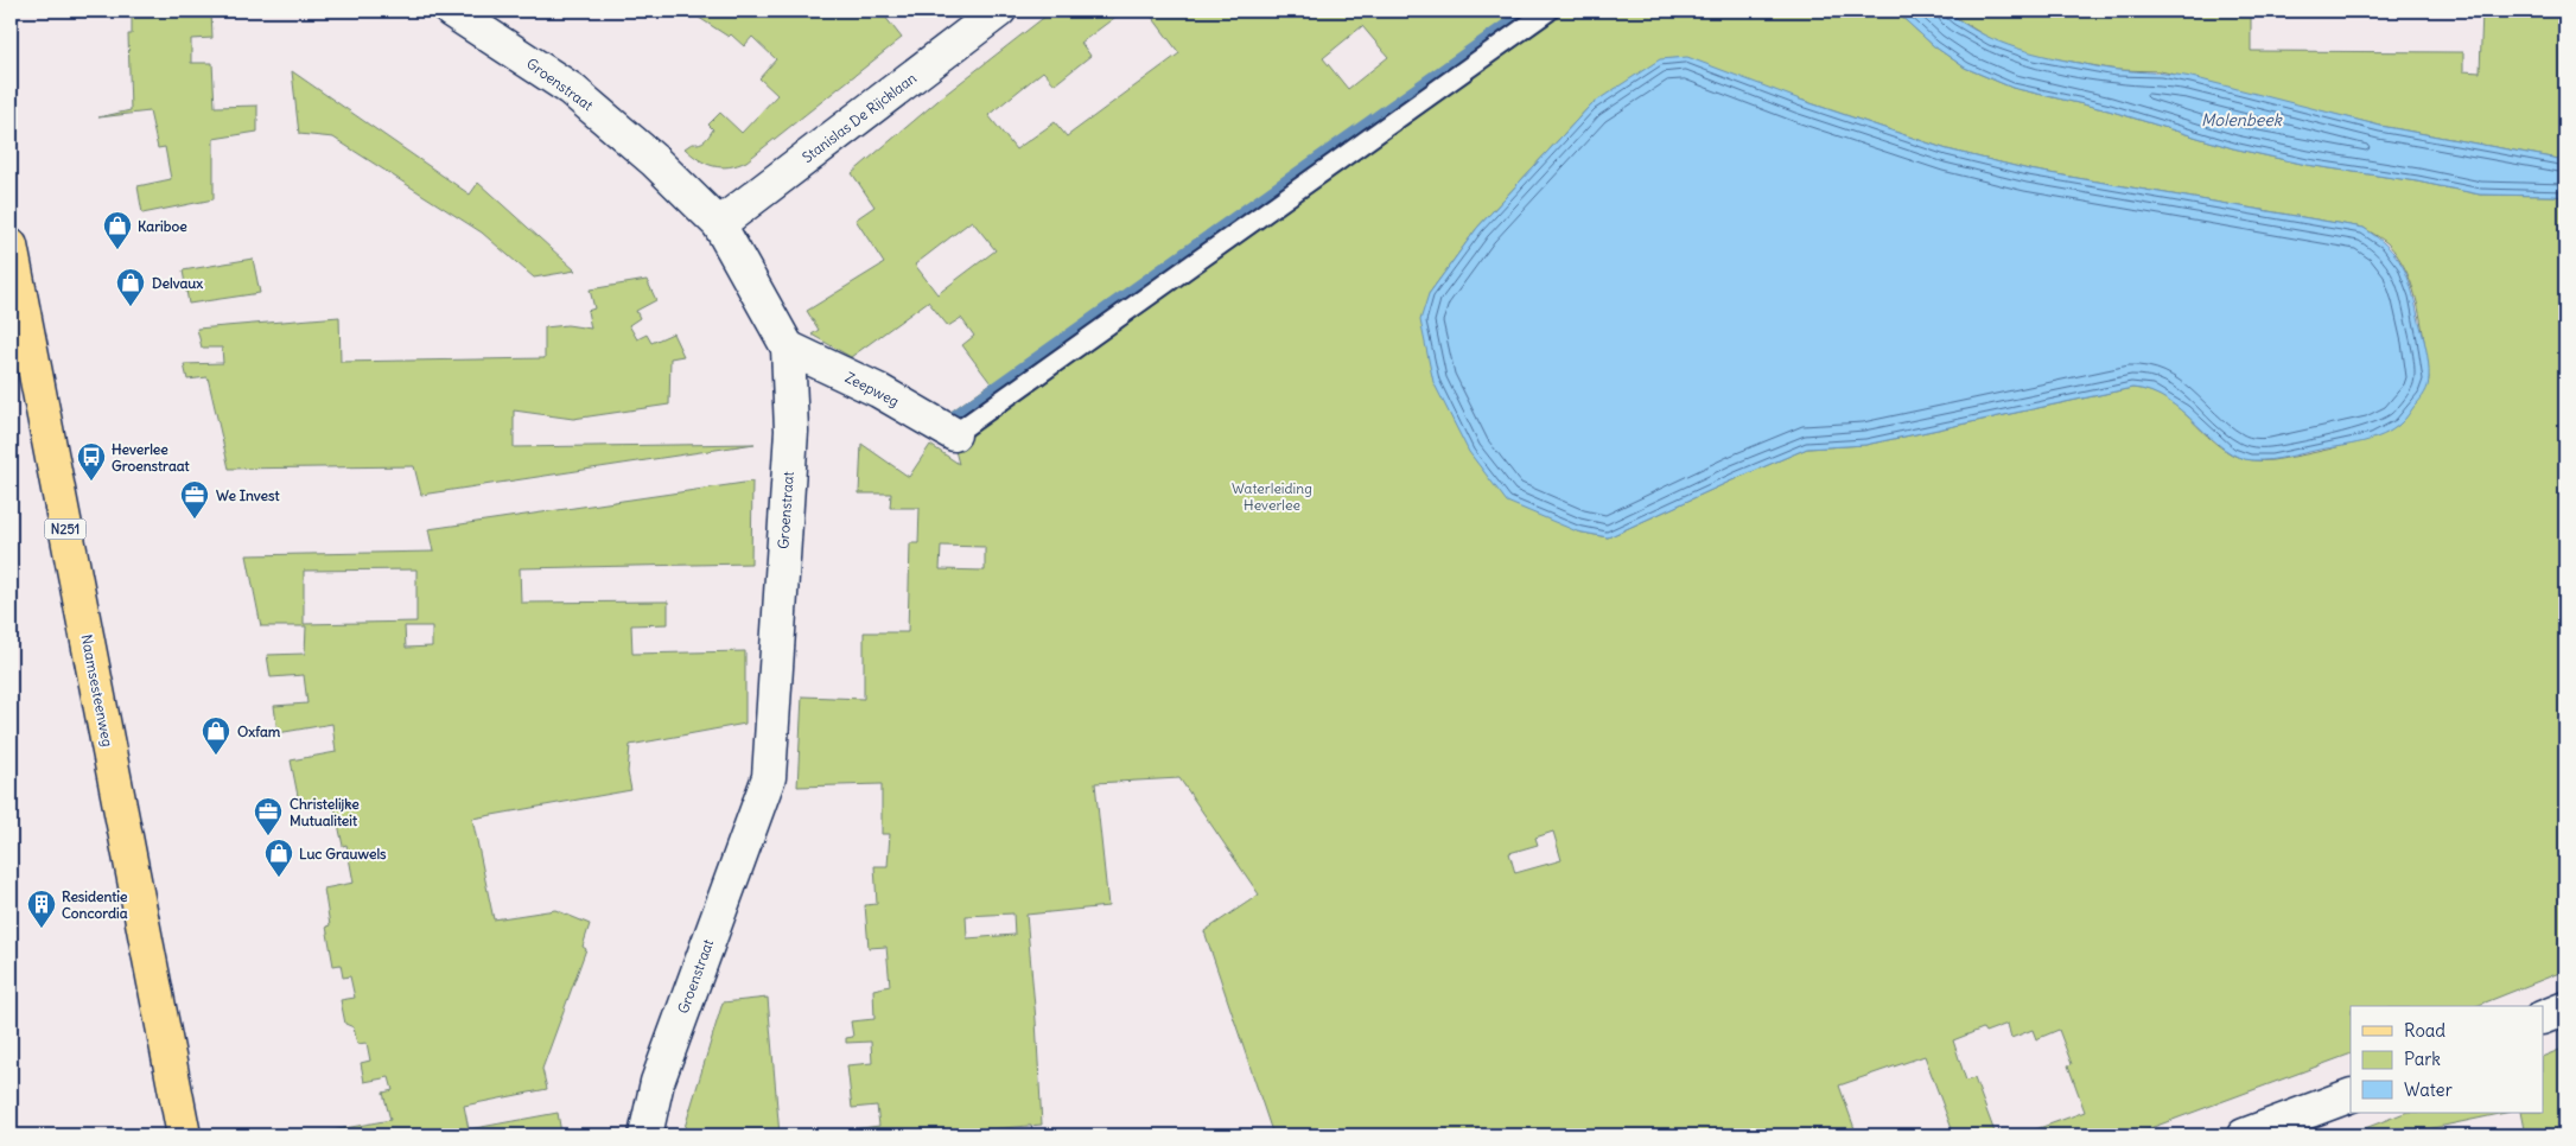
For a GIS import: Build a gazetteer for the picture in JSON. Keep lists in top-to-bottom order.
{
  "streets": {
    "main road": ["N251", "Naamsesteenweg"],
    "street": ["Groenstraat", "Stanislas De Rijcklaan", "Zeepweg"]
  },
  "crossings": [
    ["Groenstraat", "Stanislas De Rijcklaan"],
    ["Groenstraat", "Zeepweg"]
  ],
  "water": ["Molenbeek"],
  "parks": ["Waterleiding Heverlee"],
  "places": {
    "shop": [
      "Kariboe",
      "Delvaux",
      "Oxfam",
      "Luc Grauwels"
    ],
    "bus stop": ["Heverlee Groenstraat"],
    "office": ["We Invest", "Christelijke Mutualiteit"],
    "building": ["Residentie Concordia"]
  },
  "legend": ["Road", "Park", "Water"]
}
